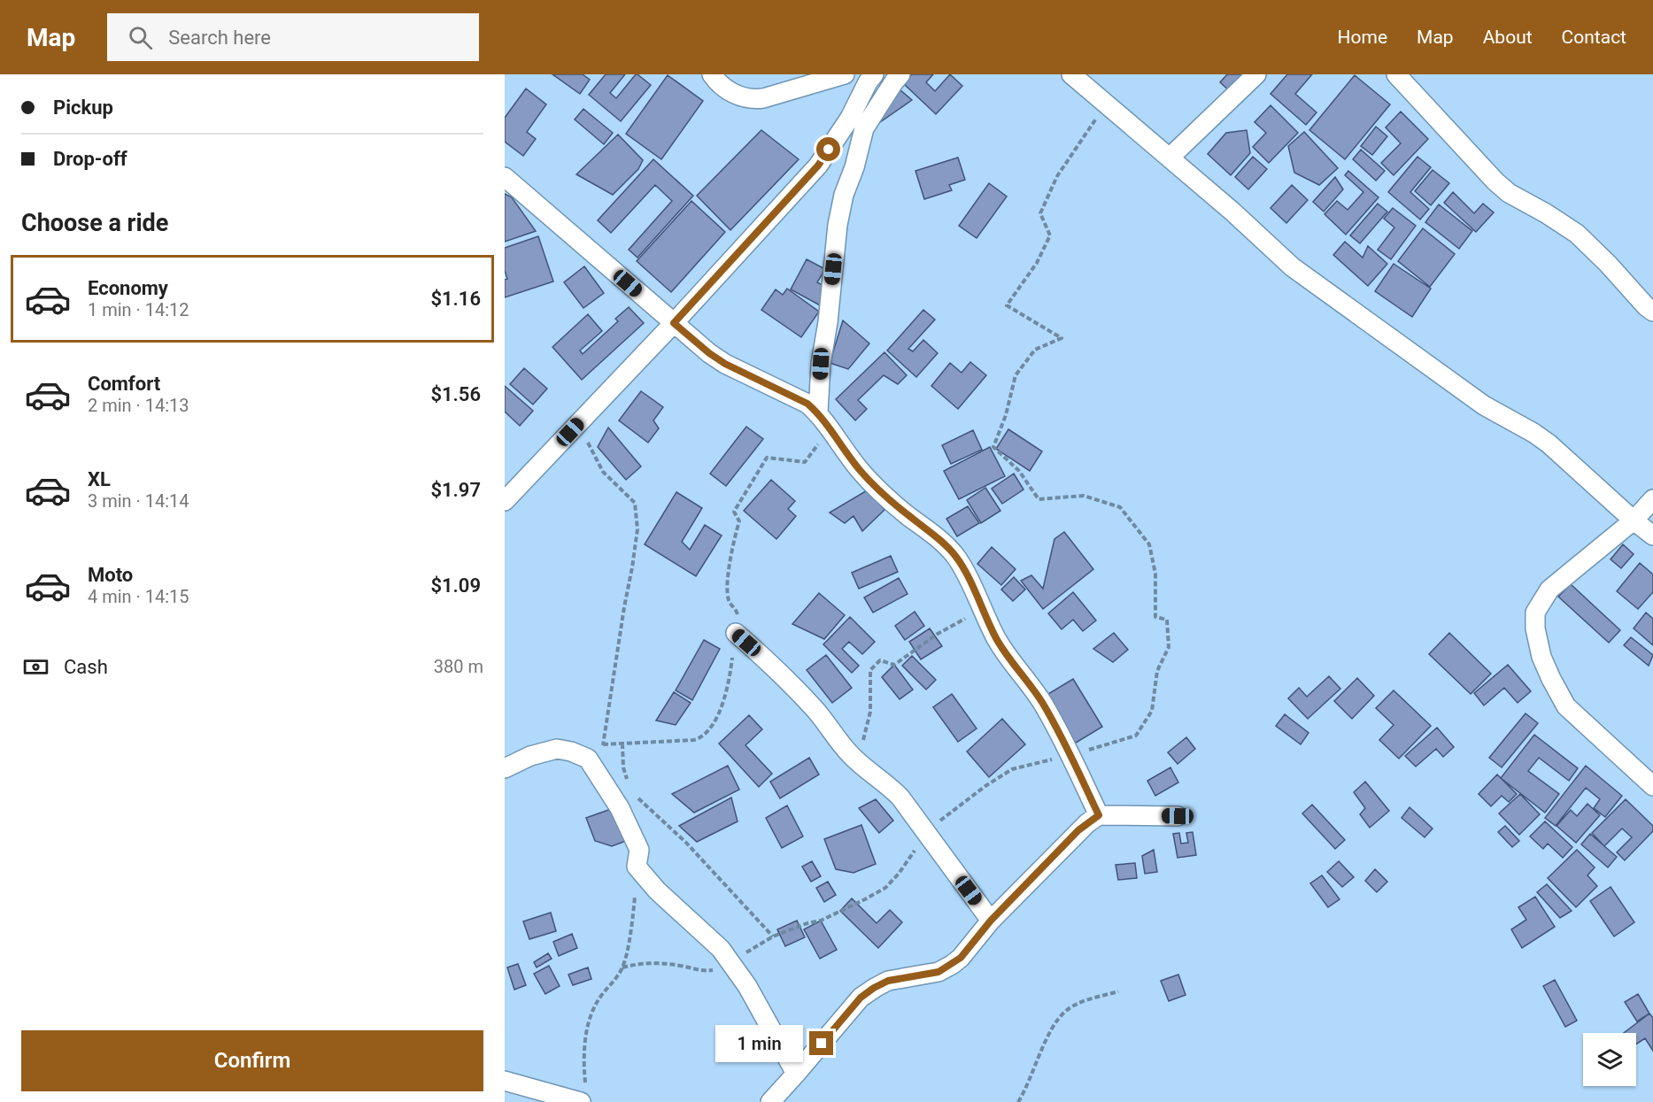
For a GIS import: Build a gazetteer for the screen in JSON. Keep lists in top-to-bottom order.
{
  "page": {
    "header": "Map",
    "search": "Search here",
    "nav": [
      "Home",
      "Map",
      "About",
      "Contact"
    ],
    "banner": ["Pickup", "Drop-off"],
    "heading": "Choose a ride",
    "list": [
      {
        "name": "Economy",
        "note": "1 min · 14:12",
        "value": "$1.16"
      },
      {
        "name": "Comfort",
        "note": "2 min · 14:13",
        "value": "$1.56"
      },
      {
        "name": "XL",
        "note": "3 min · 14:14",
        "value": "$1.97"
      },
      {
        "name": "Moto",
        "note": "4 min · 14:15",
        "value": "$1.09"
      }
    ],
    "pay": ["Cash", "380 m"],
    "buttons": "Confirm",
    "bubble": "1 min"
  }
}
